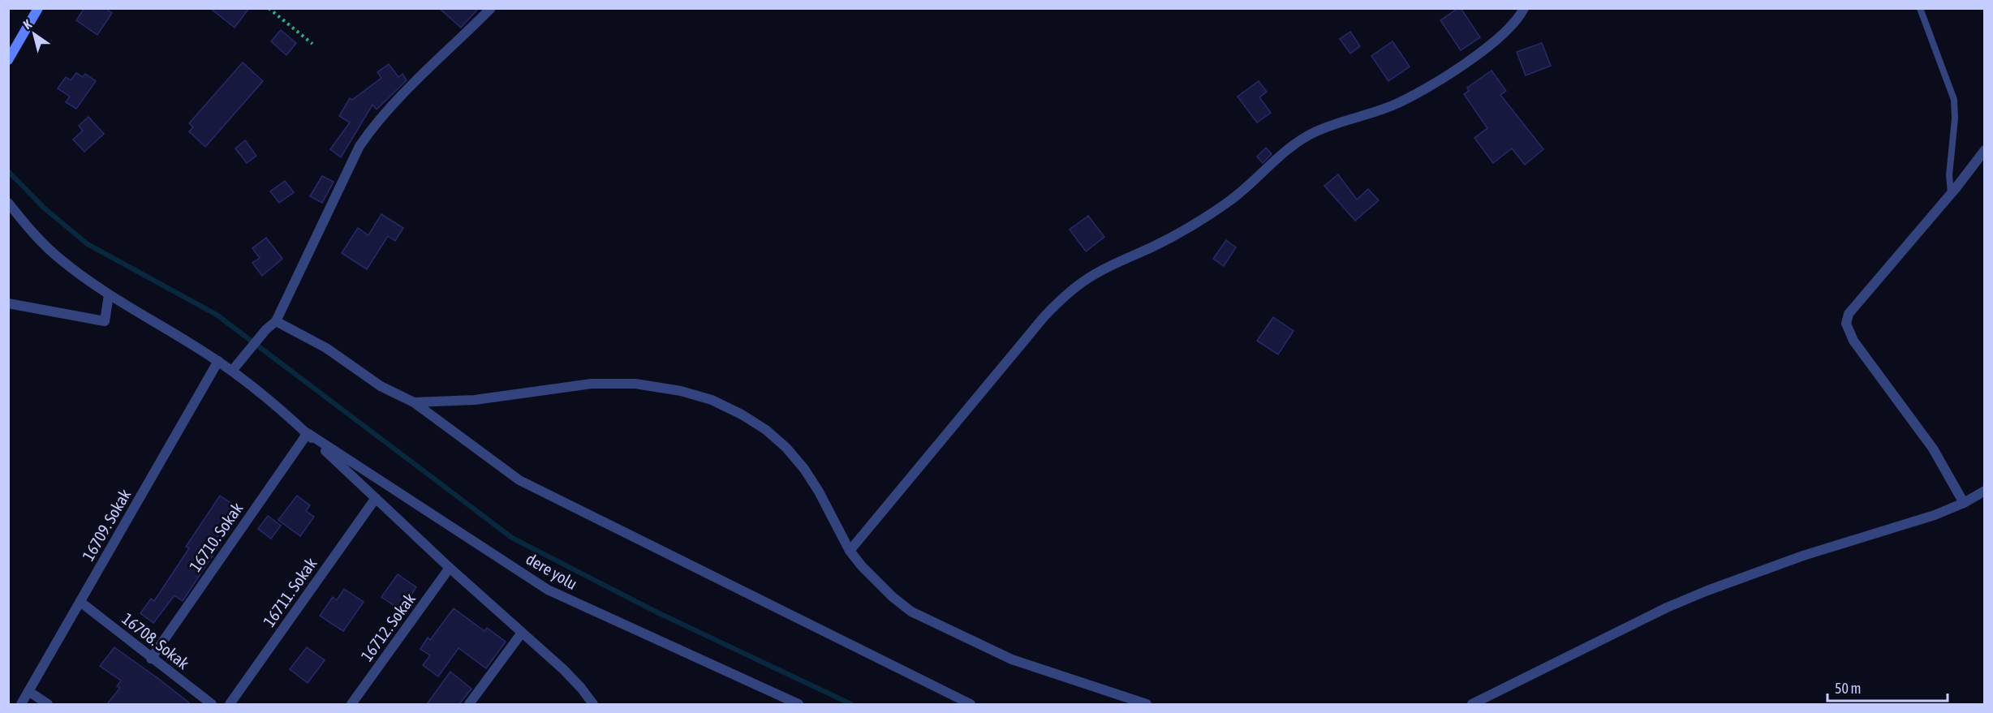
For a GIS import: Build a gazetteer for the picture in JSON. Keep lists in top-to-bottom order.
{
  "streets": {
    "street": [
      "16709. Sokak",
      "16710. Sokak",
      "dere yolu",
      "16711. Sokak",
      "16712. Sokak",
      "16708. Sokak"
    ]
  },
  "crossings": [
    ["16709. Sokak", "16708. Sokak"],
    ["16710. Sokak", "dere yolu"],
    ["16710. Sokak", "16708. Sokak"]
  ],
  "scale_bar": "50 m",
  "north": "top left"
}
